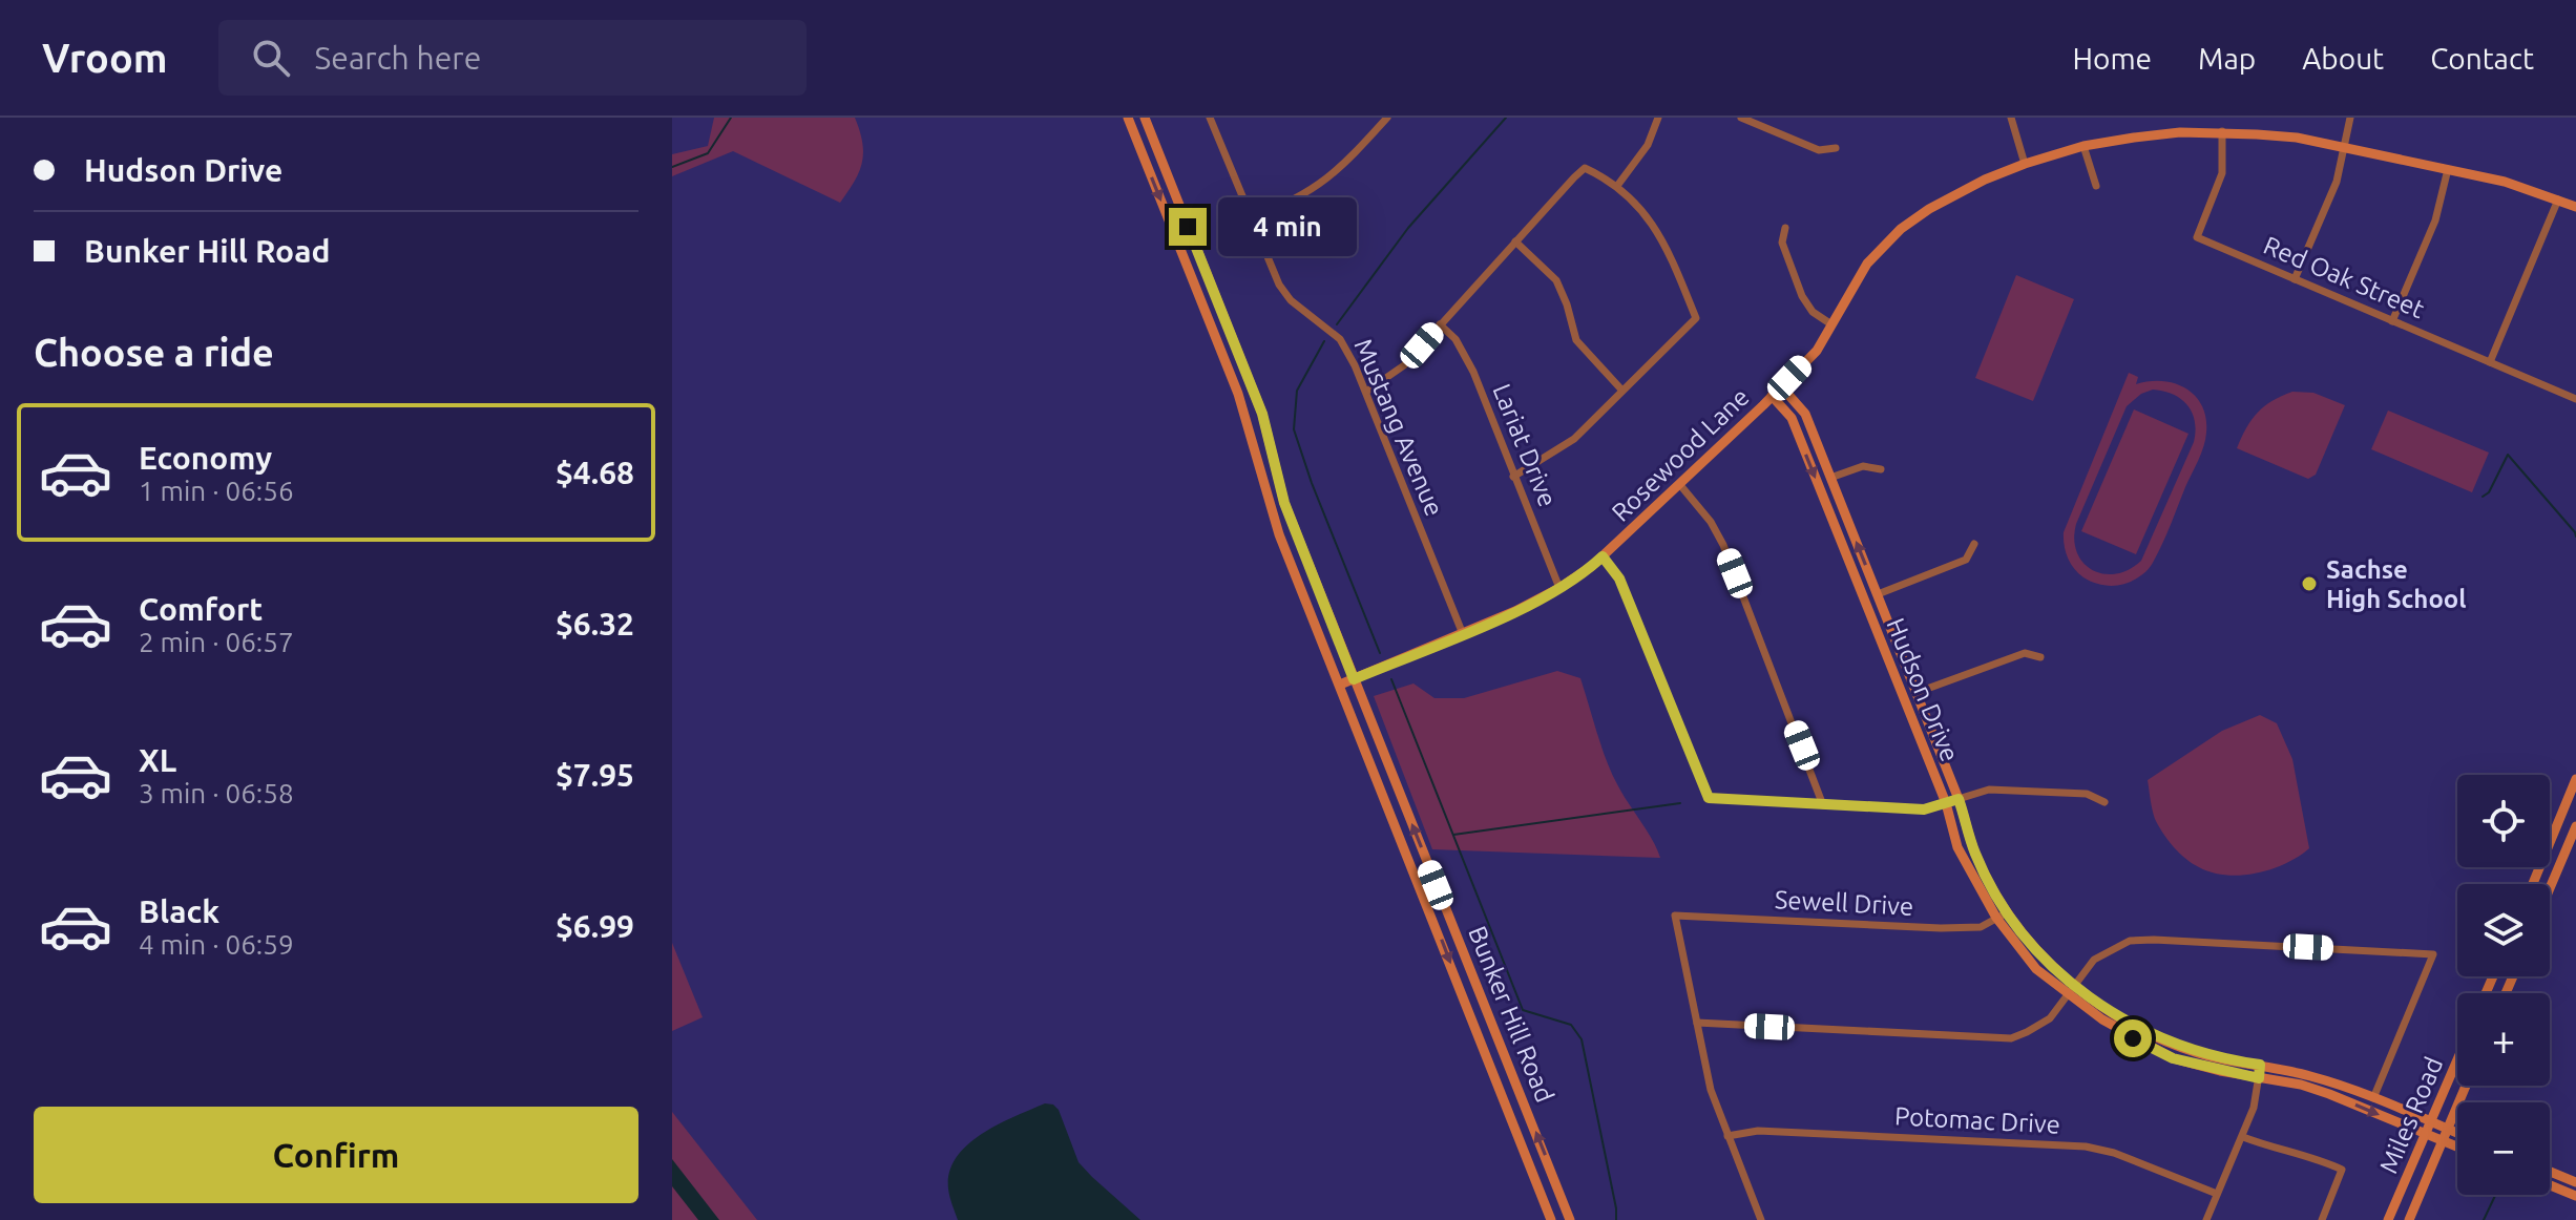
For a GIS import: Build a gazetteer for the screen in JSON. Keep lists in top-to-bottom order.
{
  "streets": {
    "street": [
      "Red Oak Street",
      "Mustang Avenue",
      "Lariat Drive",
      "Rosewood Lane",
      "Hudson Drive",
      "Sewell Drive",
      "Bunker Hill Road",
      "Miles Road",
      "Potomac Drive"
    ]
  },
  "crossings": [
    ["Red Oak Street", "Rosewood Lane"],
    ["Mustang Avenue", "Rosewood Lane"],
    ["Lariat Drive", "Rosewood Lane"],
    ["Rosewood Lane", "Hudson Drive"],
    ["Rosewood Lane", "Bunker Hill Road"],
    ["Hudson Drive", "Sewell Drive"],
    ["Hudson Drive", "Miles Road"]
  ],
  "places": ["Sachse High School"],
  "page": {
    "header": "Vroom",
    "search": "Search here",
    "nav": [
      "Home",
      "Map",
      "About",
      "Contact"
    ],
    "banner": ["Hudson Drive", "Bunker Hill Road"],
    "bubble": "4 min",
    "heading": "Choose a ride",
    "list": [
      {
        "name": "Economy",
        "note": "1 min · 06:56",
        "value": "$4.68"
      },
      {
        "name": "Comfort",
        "note": "2 min · 06:57",
        "value": "$6.32"
      },
      {
        "name": "XL",
        "note": "3 min · 06:58",
        "value": "$7.95"
      },
      {
        "name": "Black",
        "note": "4 min · 06:59",
        "value": "$6.99"
      }
    ],
    "map_buttons": ["+", "−"],
    "buttons": "Confirm"
  }
}
